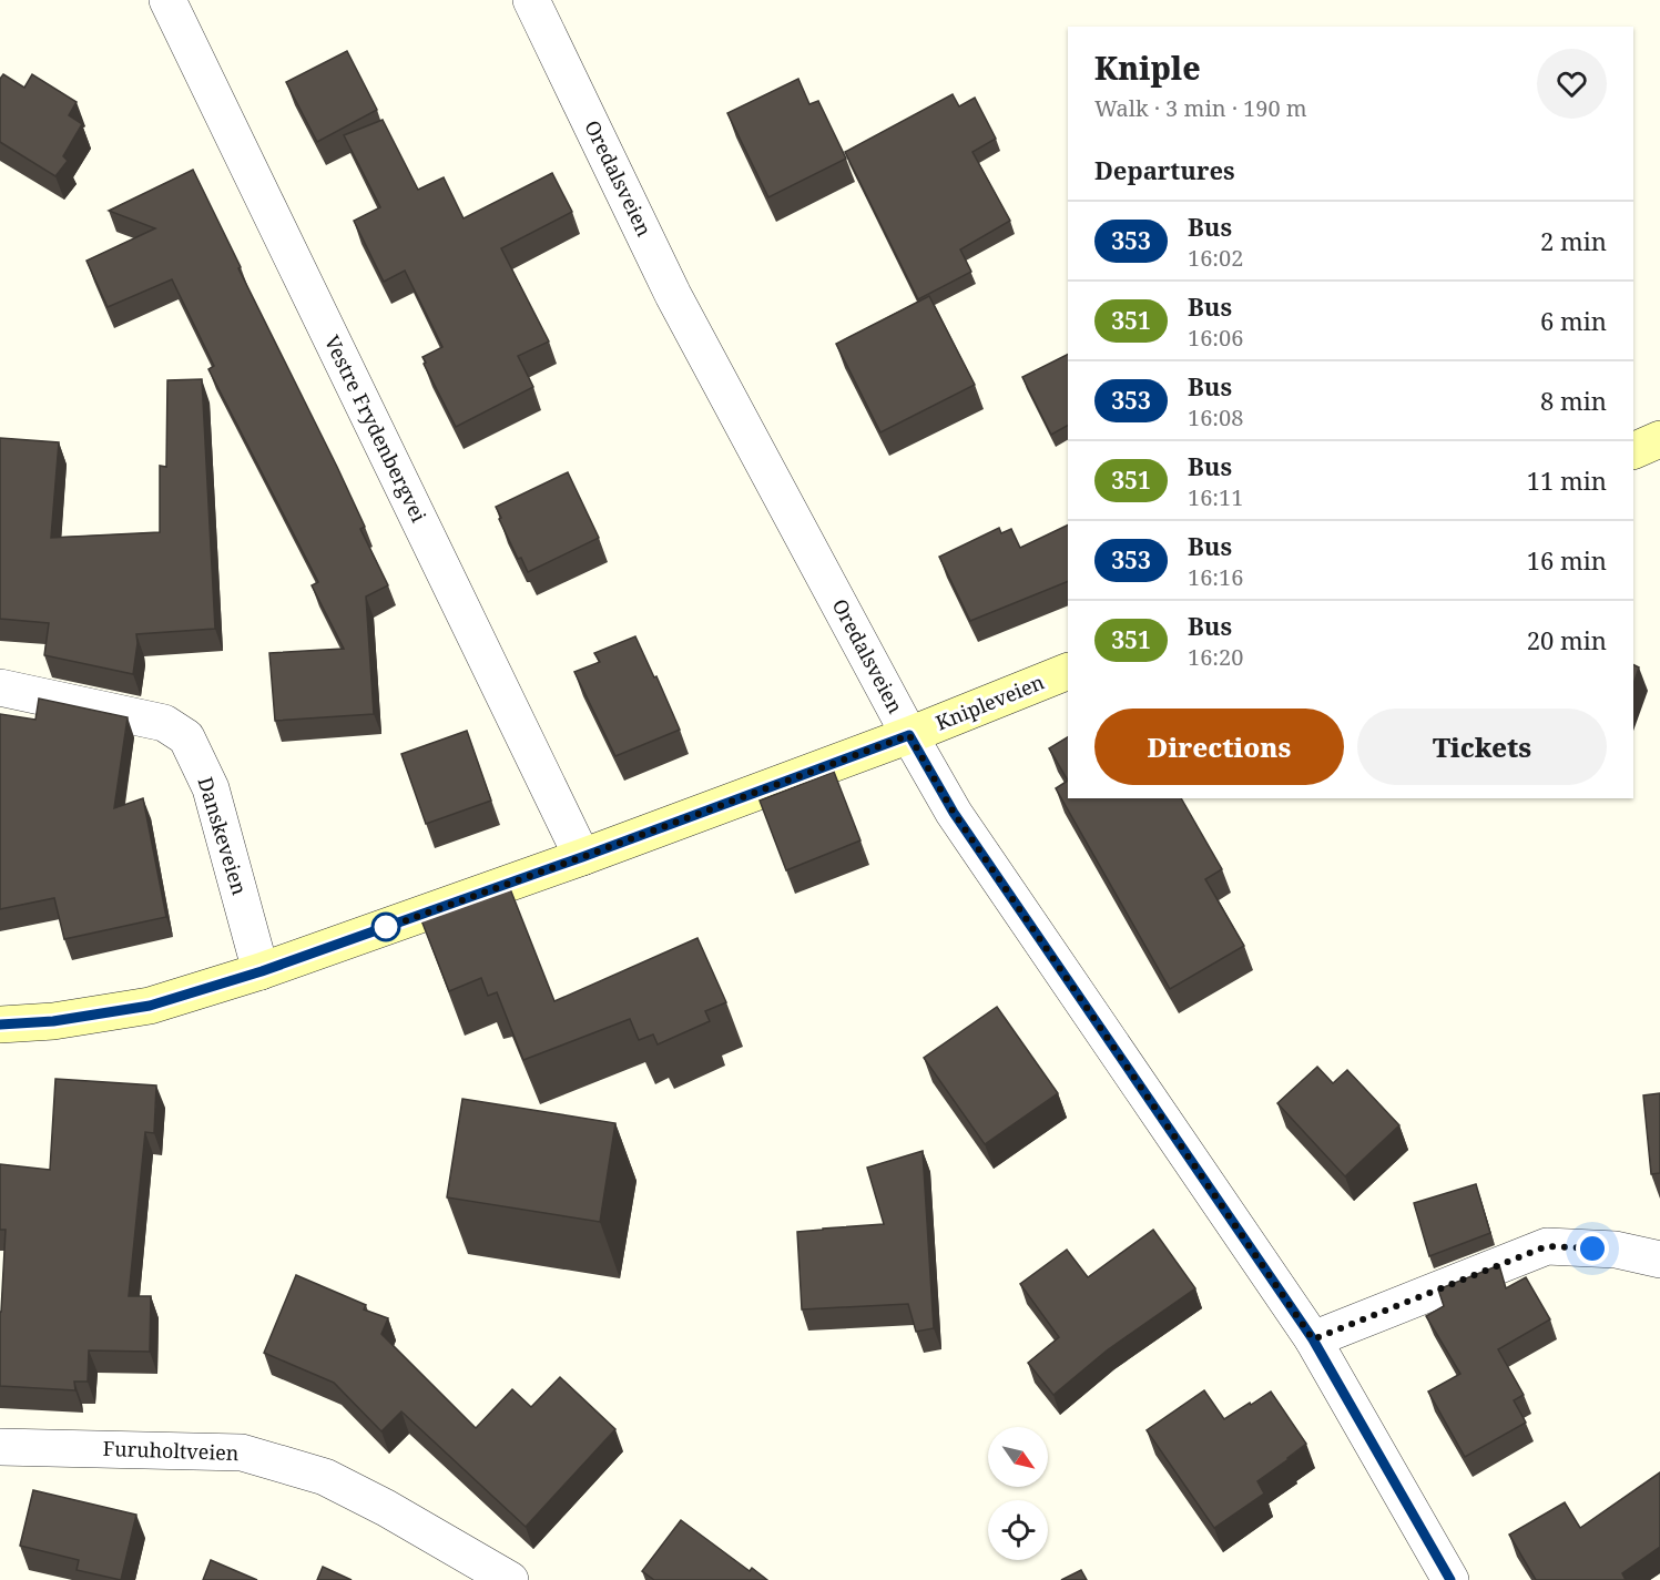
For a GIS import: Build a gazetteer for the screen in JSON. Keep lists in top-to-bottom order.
{
  "streets": {
    "street": [
      "Oredalsveien",
      "Vestre Frydenbergvei",
      "Knipleveien",
      "Danskeveien",
      "Furuholtveien"
    ]
  },
  "crossings": [
    ["Oredalsveien", "Knipleveien"],
    ["Vestre Frydenbergvei", "Knipleveien"],
    ["Knipleveien", "Danskeveien"]
  ],
  "lines": ["bus line 353"],
  "north": "bottom right",
  "page": {
    "heading": [
      ["Kniple", "Walk · 3 min · 190 m"],
      "Departures"
    ],
    "list": [
      {
        "mark": "353",
        "name": "Bus",
        "note": "16:02",
        "value": "2 min"
      },
      {
        "mark": "351",
        "name": "Bus",
        "note": "16:06",
        "value": "6 min"
      },
      {
        "mark": "353",
        "name": "Bus",
        "note": "16:08",
        "value": "8 min"
      },
      {
        "mark": "351",
        "name": "Bus",
        "note": "16:11",
        "value": "11 min"
      },
      {
        "mark": "353",
        "name": "Bus",
        "note": "16:16",
        "value": "16 min"
      },
      {
        "mark": "351",
        "name": "Bus",
        "note": "16:20",
        "value": "20 min"
      }
    ],
    "buttons": ["Directions", "Tickets"]
  }
}
